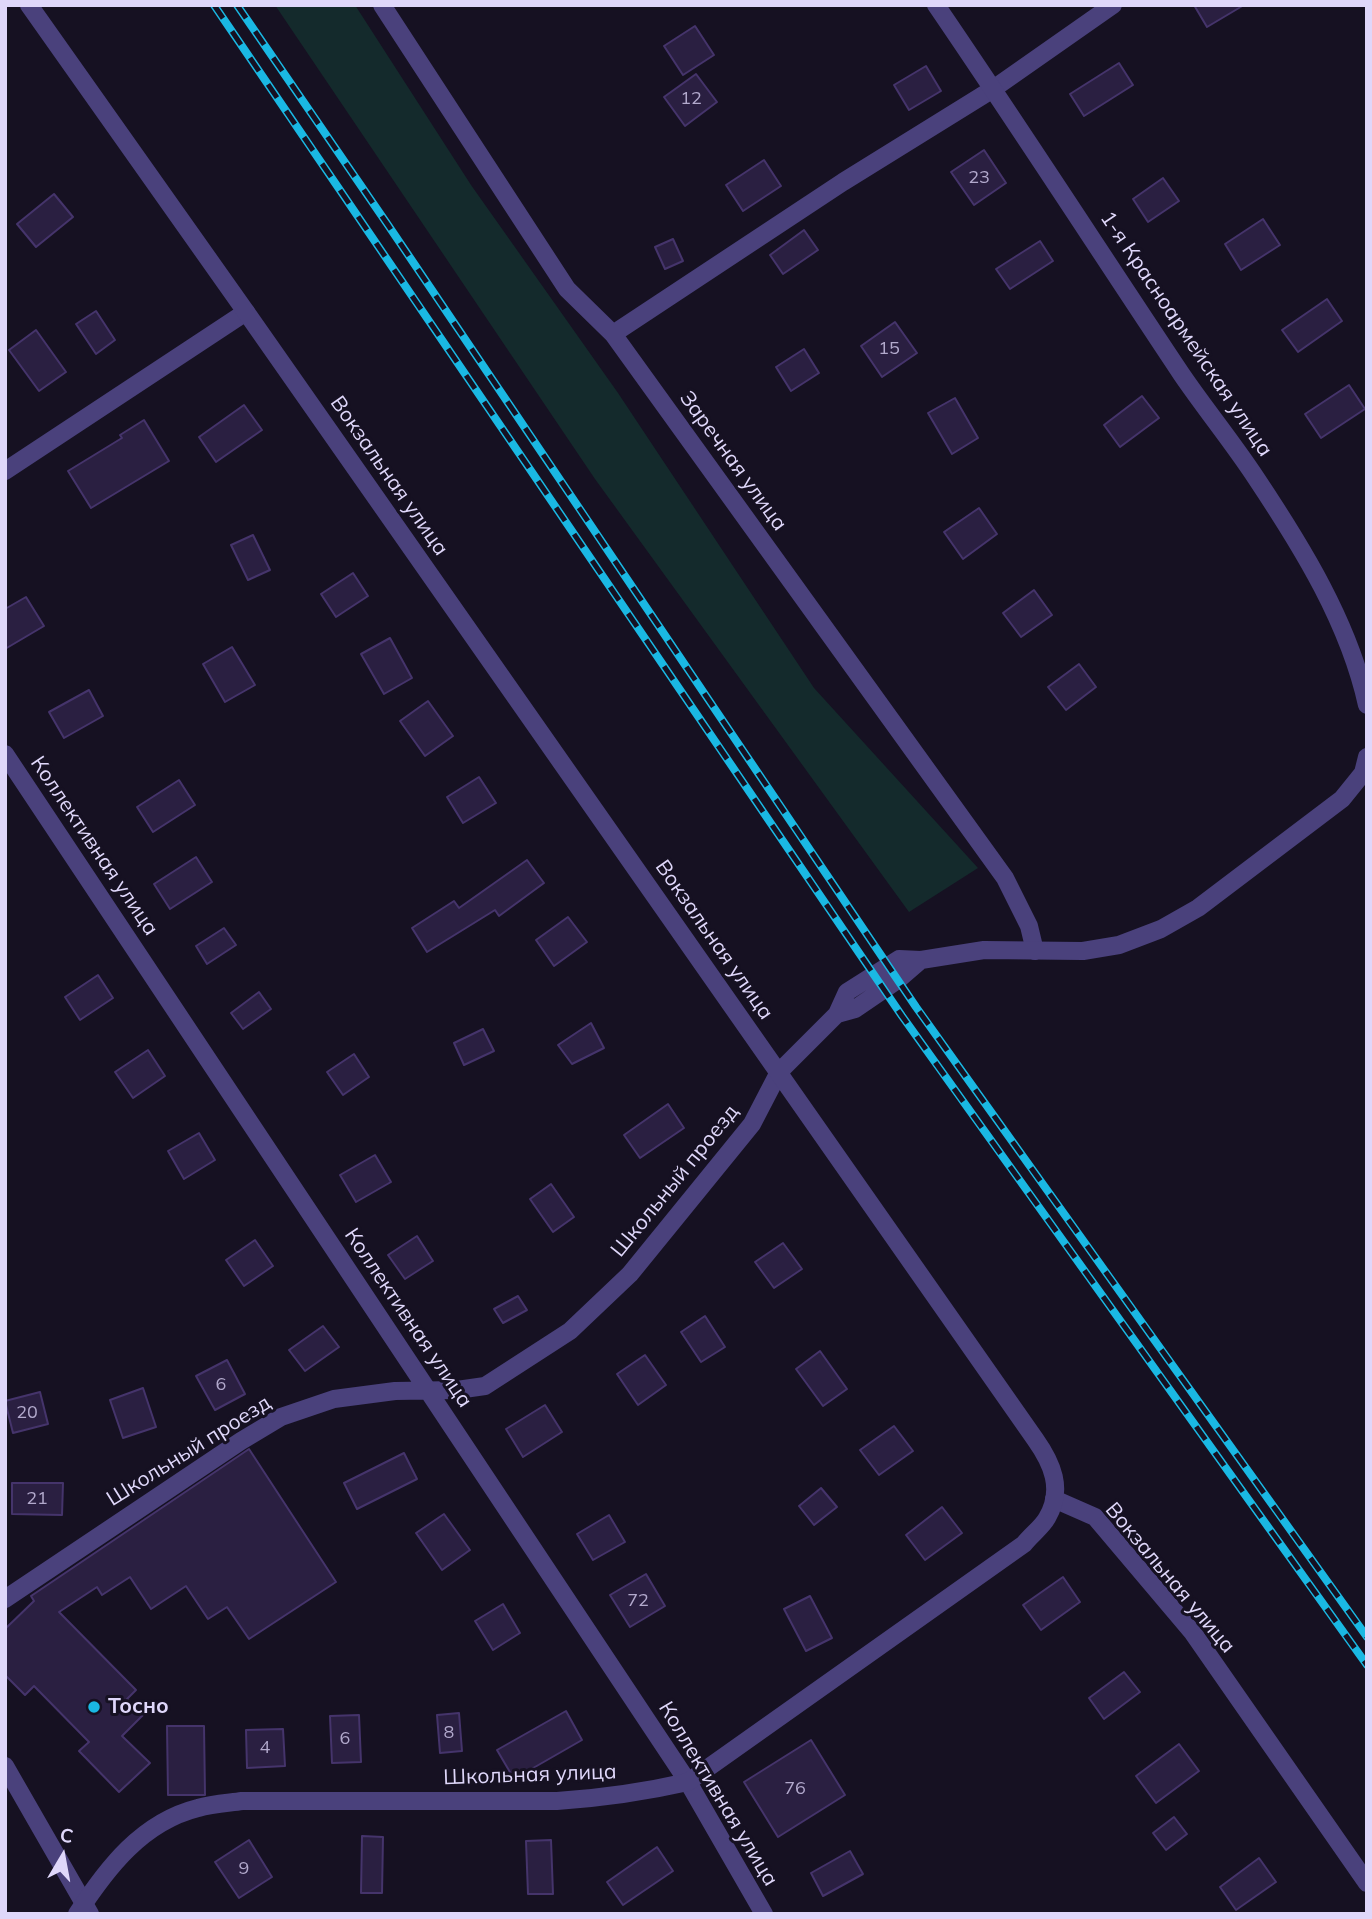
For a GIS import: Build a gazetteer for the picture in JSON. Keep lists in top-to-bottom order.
{
  "streets": {
    "street": [
      "1-я Красноармейская улица",
      "Заречная улица",
      "Вокзальная улица",
      "Коллективная улица",
      "Школьный проезд",
      "Школьная улица"
    ]
  },
  "crossings": [
    ["Заречная улица", "Школьный проезд"],
    ["Вокзальная улица", "Школьный проезд"],
    ["Вокзальная улица", "Школьная улица"],
    ["Коллективная улица", "Школьный проезд"],
    ["Коллективная улица", "Школьная улица"]
  ],
  "places": ["Тосно"],
  "house_numbers": [
    "12",
    "23",
    "15",
    "6",
    "20",
    "21",
    "72",
    "8",
    "6",
    "4",
    "76",
    "9"
  ],
  "north": "top"
}
